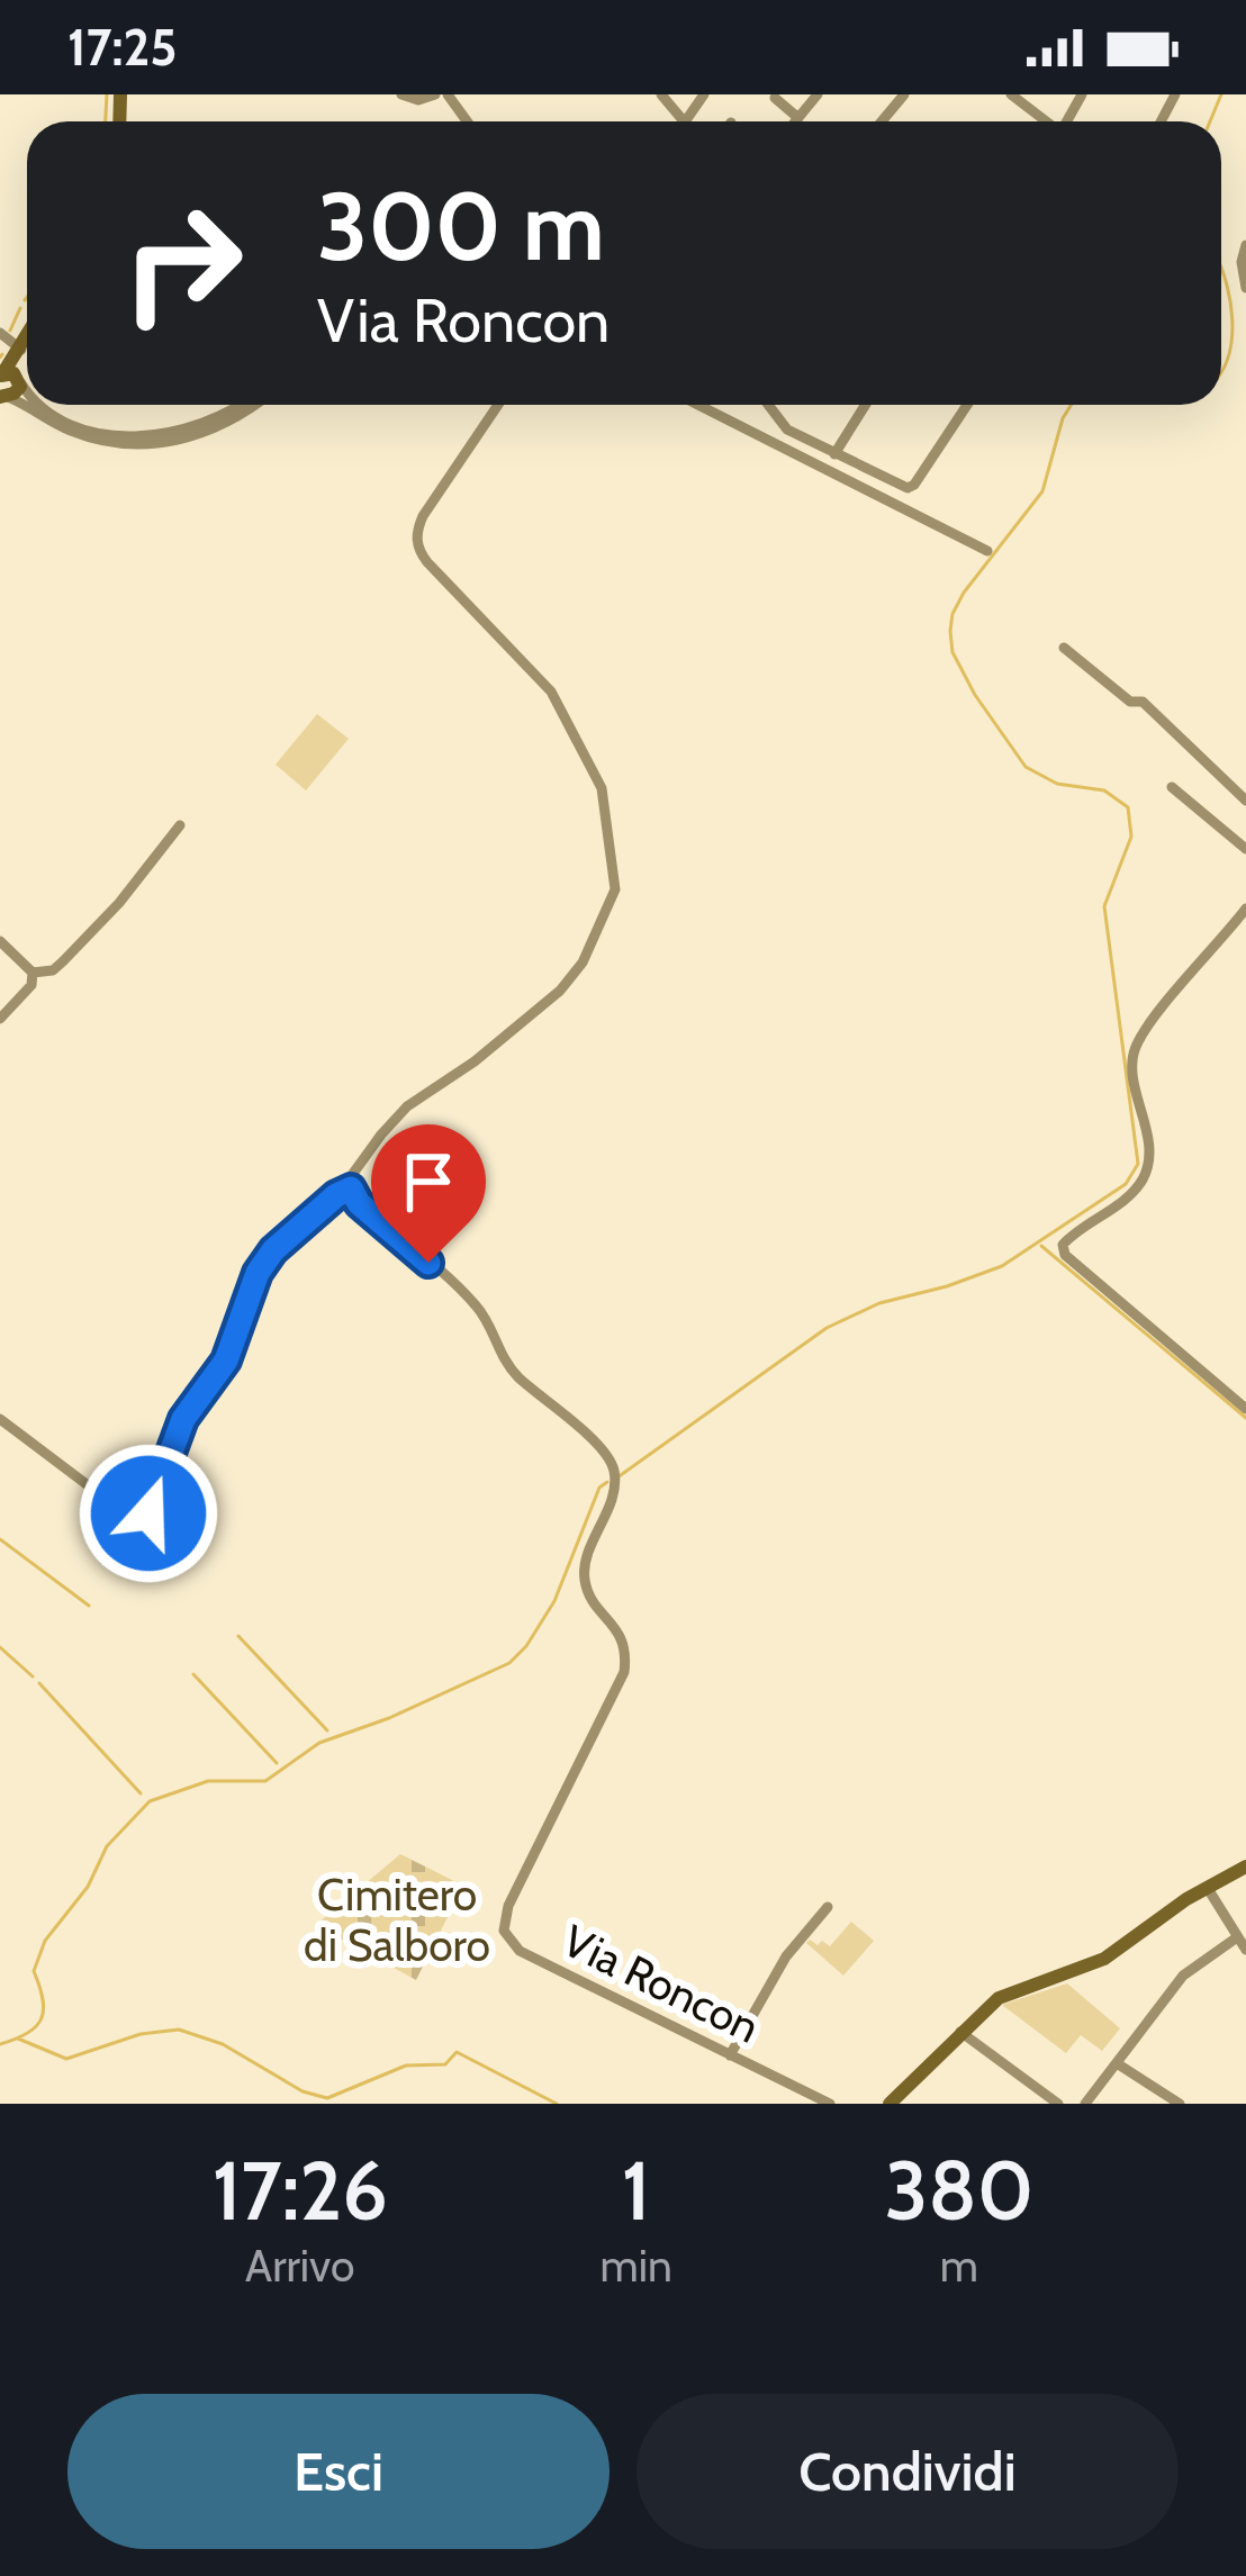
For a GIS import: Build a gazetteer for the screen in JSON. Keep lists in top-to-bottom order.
{
  "streets": {
    "street": ["Via Roncon"]
  },
  "parks": ["Cimitero di Salboro"],
  "page": {
    "status": "17:25",
    "turn": ["300 m", "Via Roncon"],
    "eta": [
      "17:26",
      "Arrivo",
      "1",
      "min",
      "380",
      "m"
    ],
    "buttons": ["Esci", "Condividi"]
  }
}
